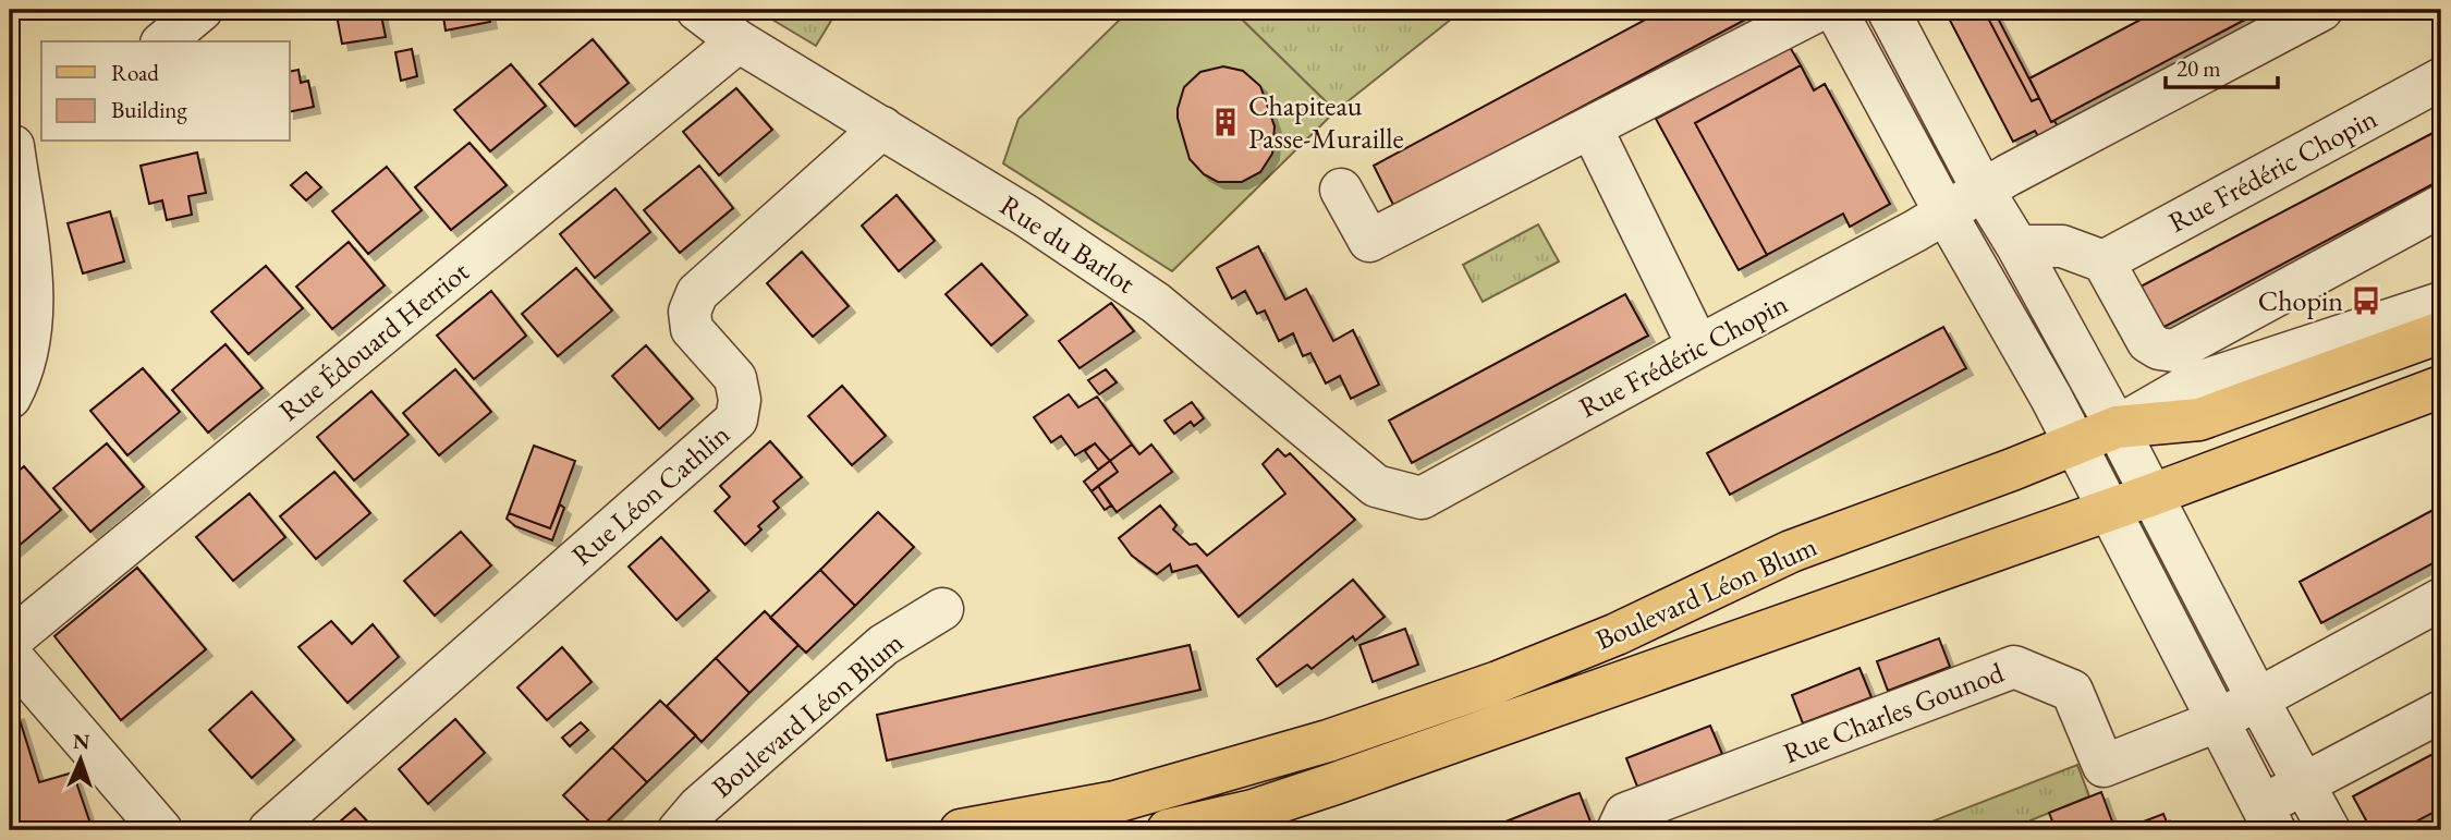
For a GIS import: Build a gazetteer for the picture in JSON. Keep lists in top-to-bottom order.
{
  "streets": {
    "main road": ["Boulevard Léon Blum"],
    "street": [
      "Rue Frédéric Chopin",
      "Rue du Barlot",
      "Rue Édouard Herriot",
      "Rue Léon Cathlin",
      "Rue Charles Gounod"
    ]
  },
  "crossings": [
    ["Rue Frédéric Chopin", "Rue du Barlot"],
    ["Rue du Barlot", "Rue Édouard Herriot"],
    ["Rue du Barlot", "Rue Léon Cathlin"]
  ],
  "places": {
    "building": ["Chapiteau Passe-Muraille"],
    "bus stop": ["Chopin"]
  },
  "legend": ["Road", "Building"],
  "scale_bar": "20 m",
  "north": "top"
}
